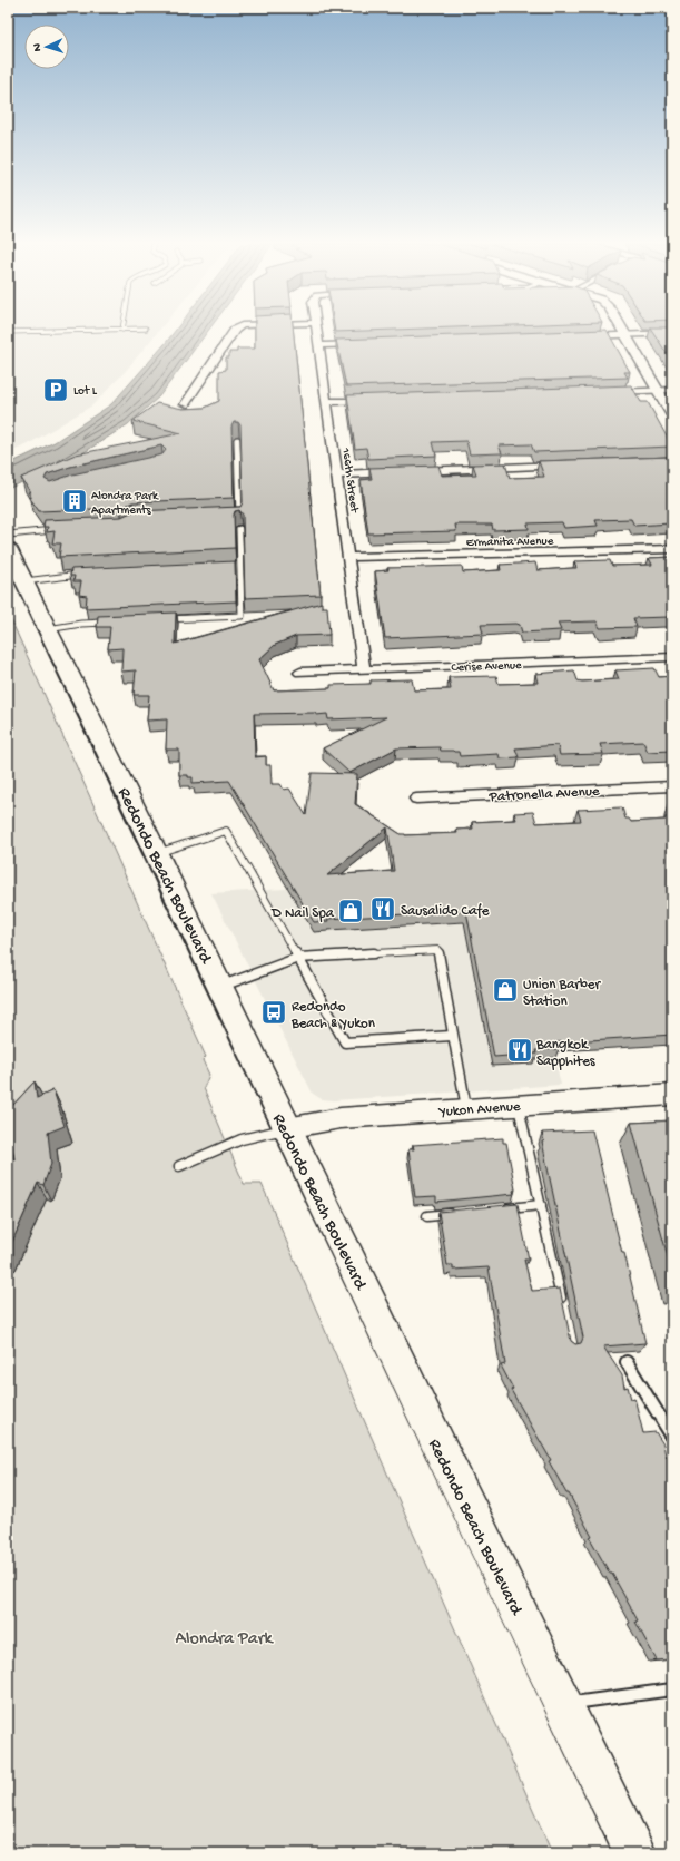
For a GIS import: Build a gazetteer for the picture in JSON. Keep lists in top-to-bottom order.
{
  "streets": {
    "main road": ["Redondo Beach Boulevard"],
    "street": [
      "166th Street",
      "Ermanita Avenue",
      "Cerise Avenue",
      "Patronella Avenue",
      "Yukon Avenue"
    ]
  },
  "crossings": [
    ["166th Street", "Ermanita Avenue"],
    ["166th Street", "Cerise Avenue"],
    ["Redondo Beach Boulevard", "Yukon Avenue"]
  ],
  "parks": ["Alondra Park"],
  "places": {
    "parking": ["Lot L"],
    "building": ["Alondra Park Apartments"],
    "restaurant": ["Sausalido Cafe", "Bangkok Sapphites"],
    "shop": ["D Nail Spa", "Union Barber Station"],
    "bus stop": ["Redondo Beach & Yukon"]
  },
  "north": "left"
}
